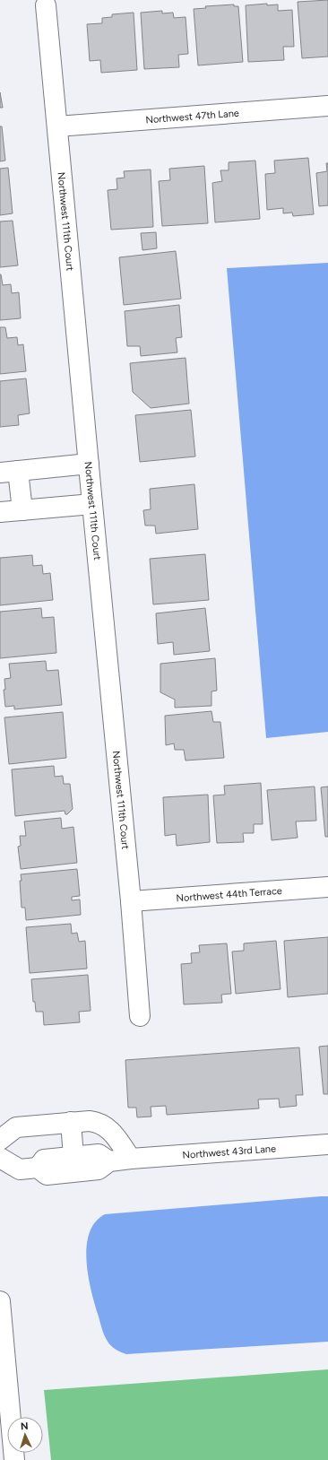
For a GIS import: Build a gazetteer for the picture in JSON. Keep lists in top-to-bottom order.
{
  "streets": {
    "street": [
      "Northwest 47th Lane",
      "Northwest 111th Court",
      "Northwest 44th Terrace",
      "Northwest 43rd Lane"
    ]
  },
  "crossings": [
    ["Northwest 47th Lane", "Northwest 111th Court"],
    ["Northwest 111th Court", "Northwest 44th Terrace"]
  ],
  "north": "top"
}
